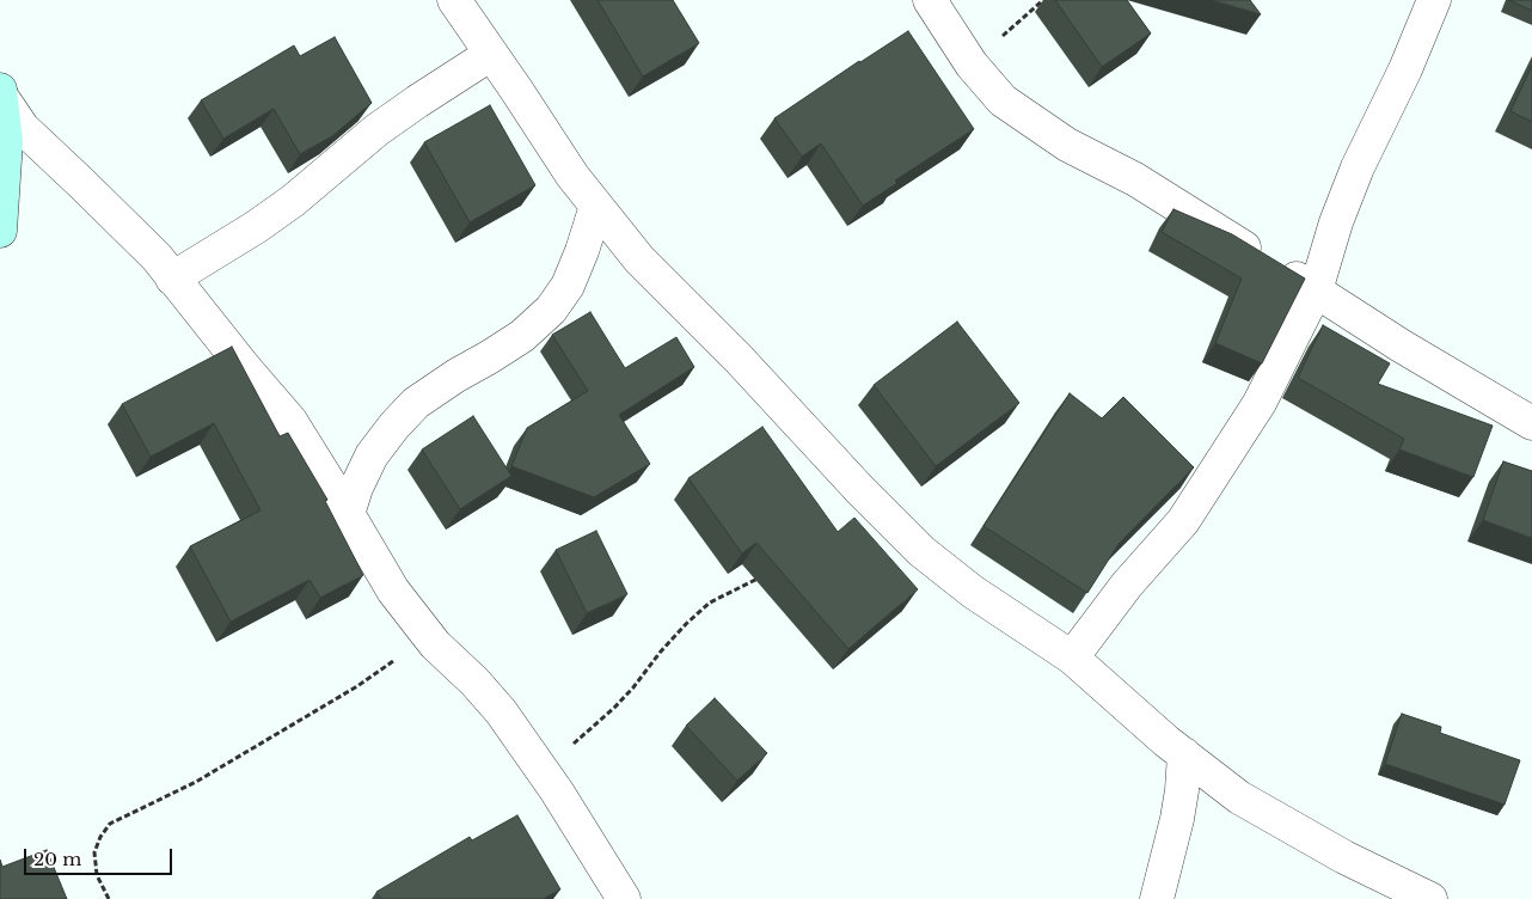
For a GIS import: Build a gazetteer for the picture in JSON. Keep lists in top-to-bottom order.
{
  "scale_bar": "20 m"
}
